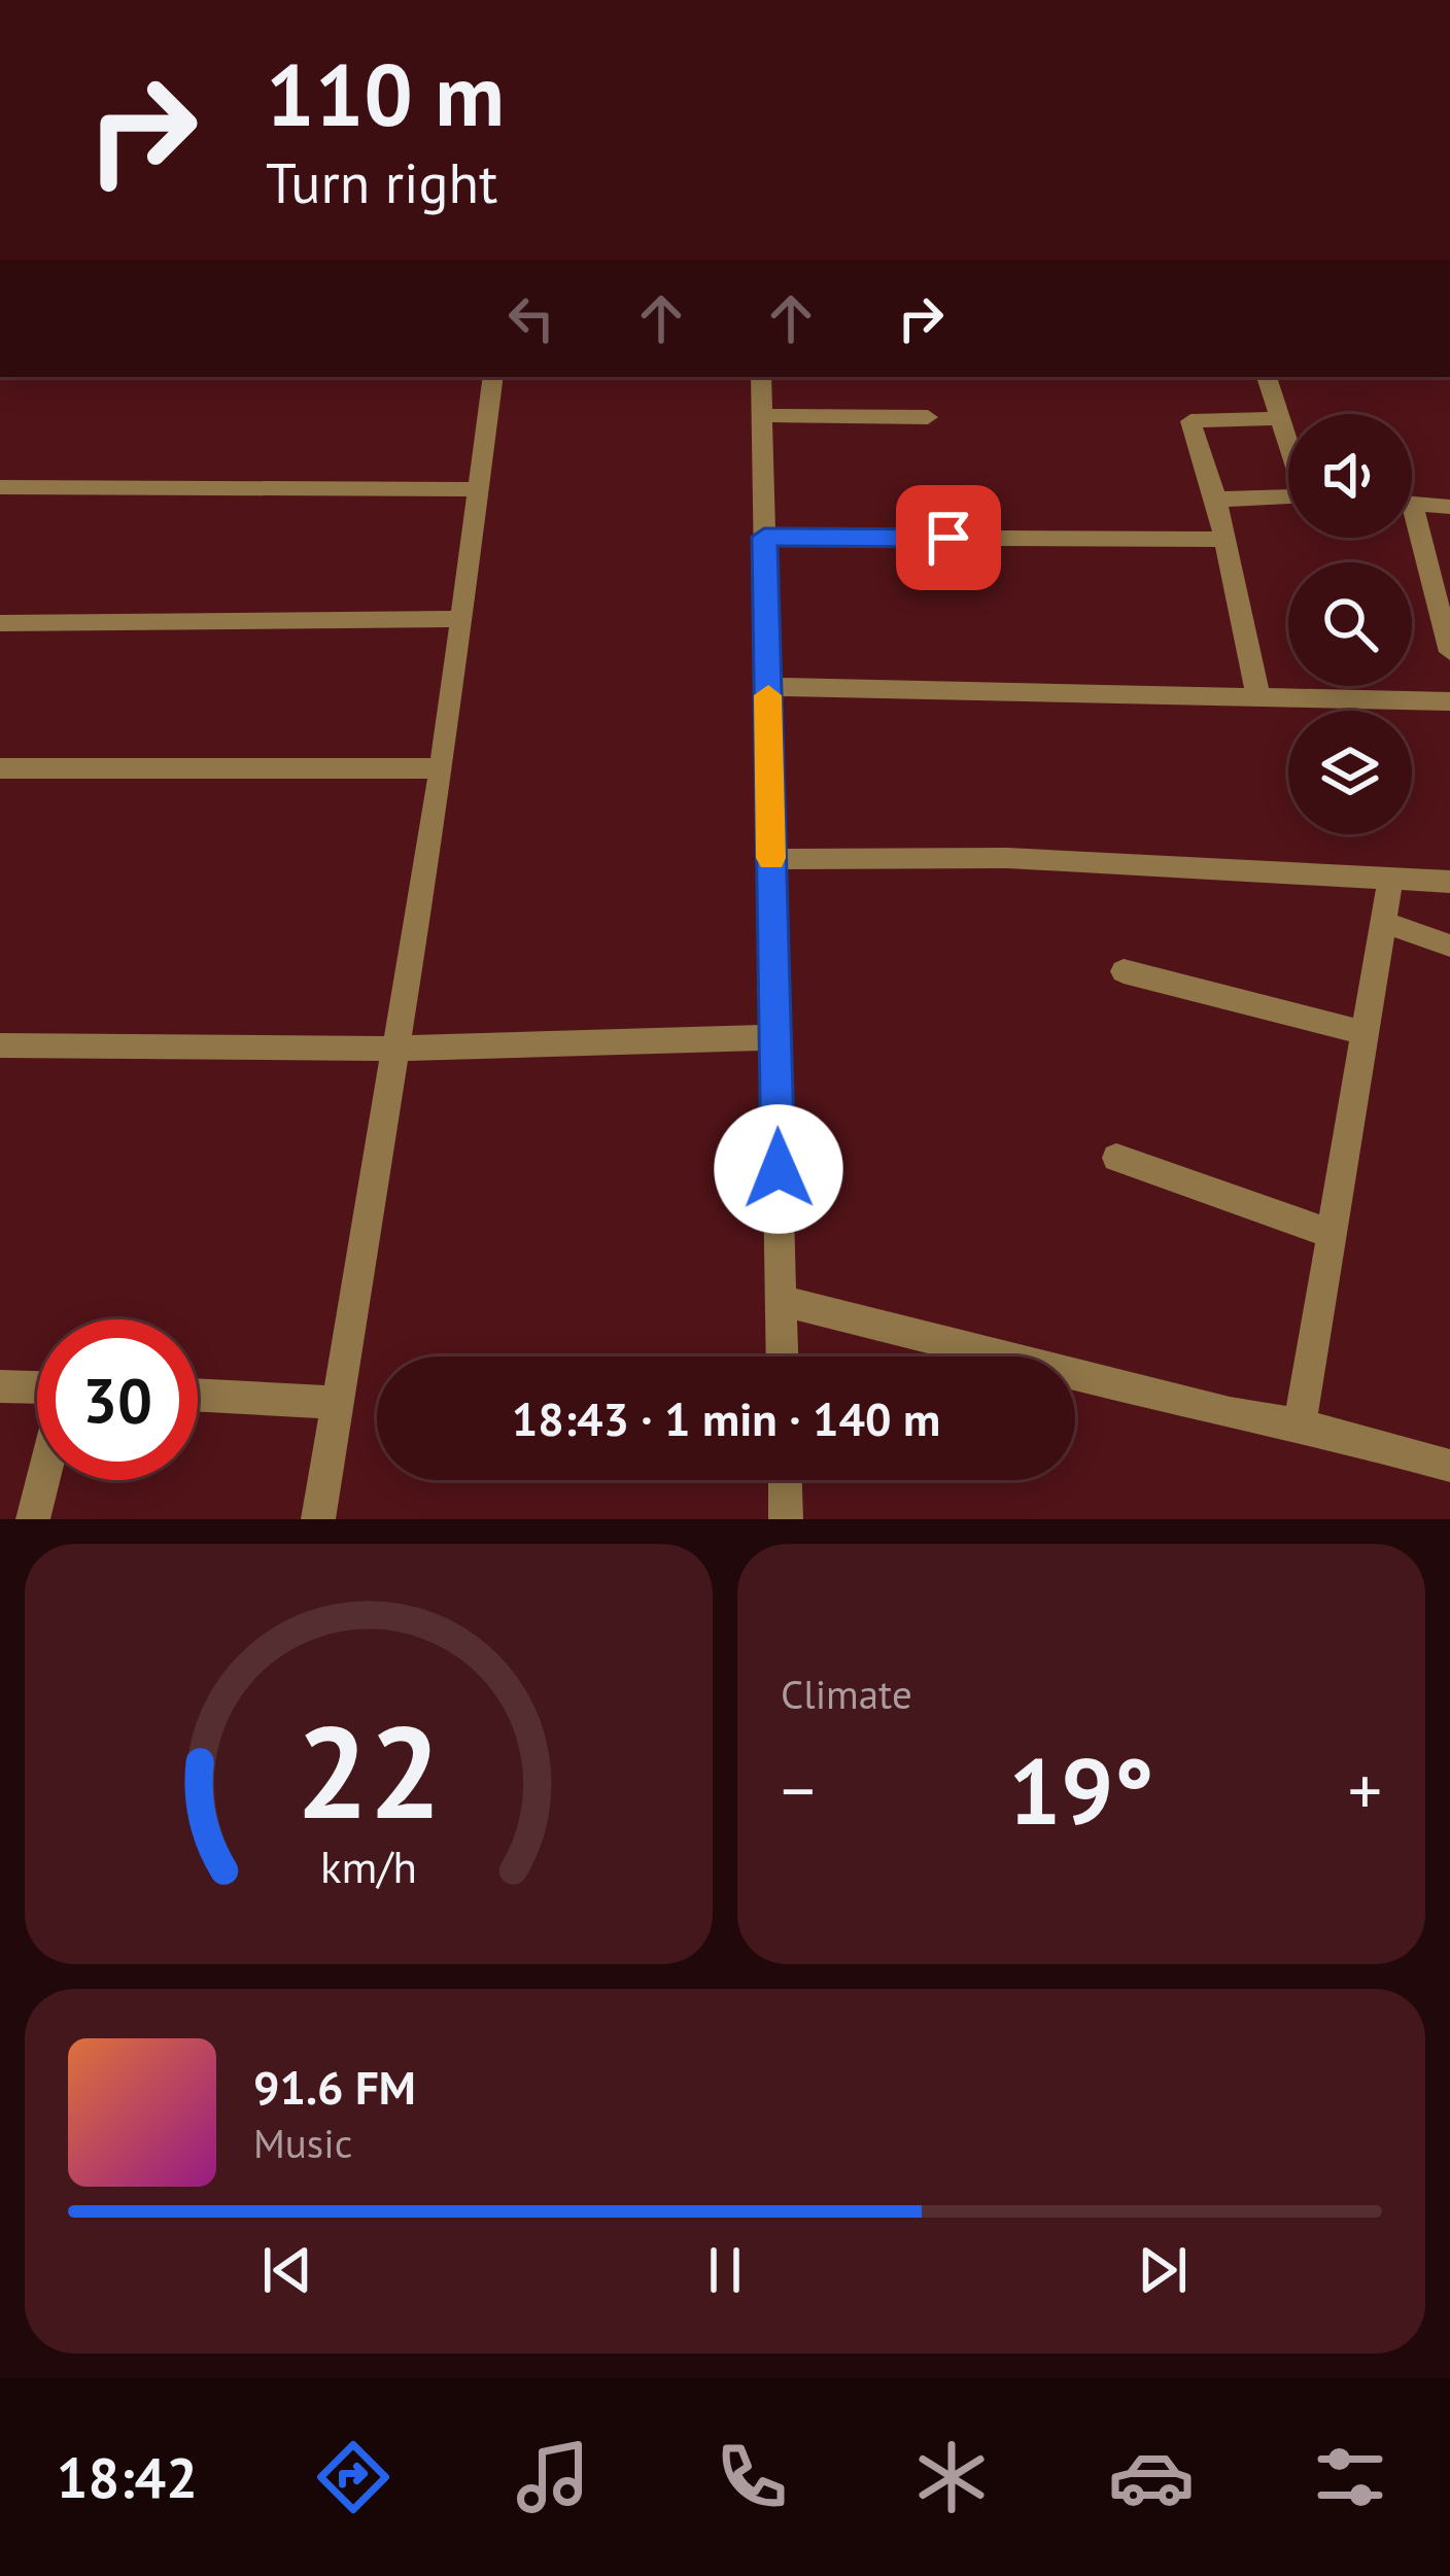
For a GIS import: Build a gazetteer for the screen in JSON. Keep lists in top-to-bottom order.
{
  "page": {
    "turn": ["110 m", "Turn right"],
    "limit": "30",
    "trip": "18:43 · 1 min · 140 m",
    "tile": "Climate",
    "heat": ["−", "19°", "+"],
    "song": ["91.6 FM", "Music"],
    "tabs": "18:42",
    "gauge": ["22", "km/h"]
  }
}
